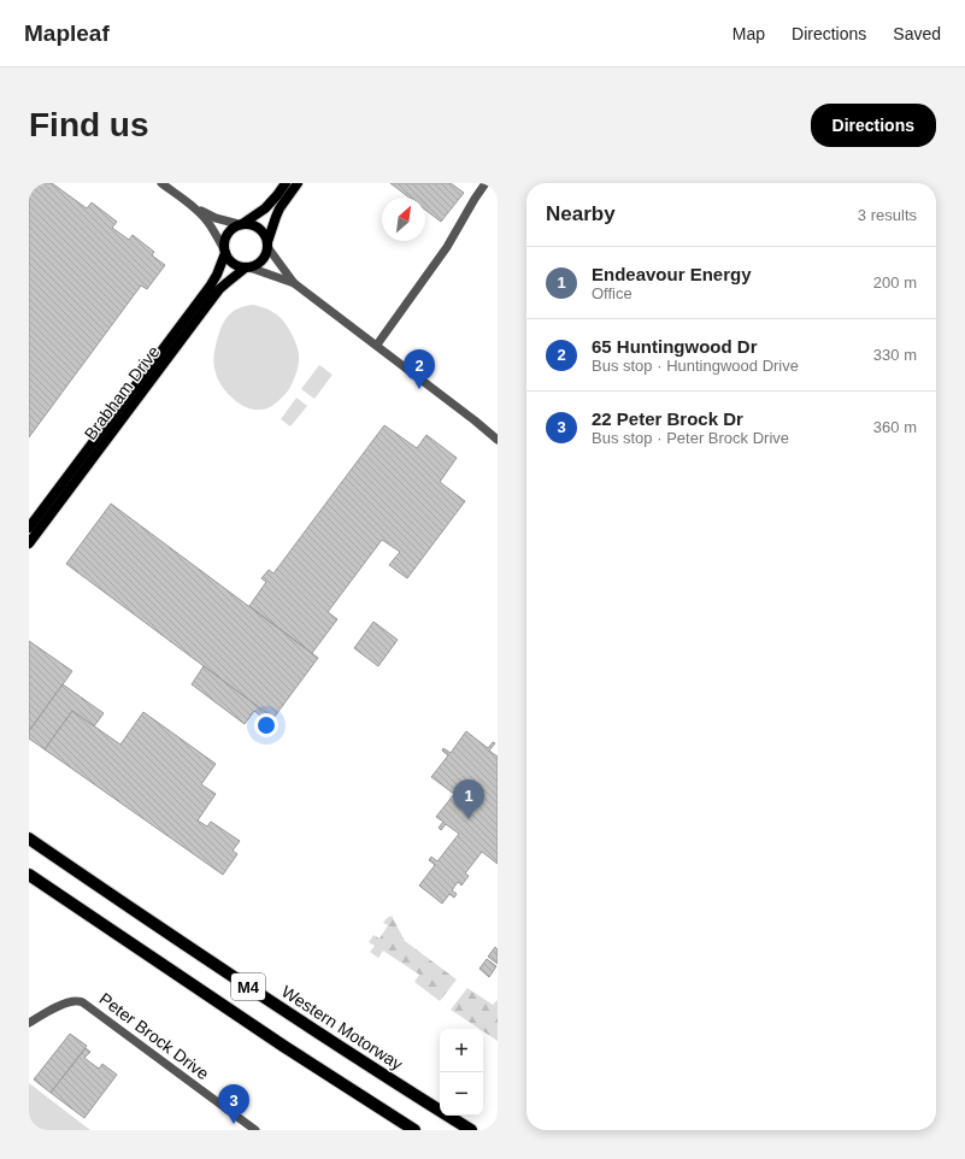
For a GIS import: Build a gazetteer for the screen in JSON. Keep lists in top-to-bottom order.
{
  "streets": {
    "highway": ["M4", "Western Motorway"],
    "main road": ["Brabham Drive"],
    "street": ["Peter Brock Drive"]
  },
  "north": "top right",
  "page": {
    "header": "Mapleaf",
    "nav": ["Map", "Directions", "Saved"],
    "buttons": "Directions",
    "title": "Find us",
    "heading": ["Nearby", "3 results"],
    "list": [
      {
        "mark": "1",
        "name": "Endeavour Energy",
        "note": "Office",
        "value": "200 m"
      },
      {
        "mark": "2",
        "name": "65 Huntingwood Dr",
        "note": "Bus stop · Huntingwood Drive",
        "value": "330 m"
      },
      {
        "mark": "3",
        "name": "22 Peter Brock Dr",
        "note": "Bus stop · Peter Brock Drive",
        "value": "360 m"
      }
    ],
    "pins": ["2", "1", "3"],
    "map_buttons": ["+", "−"]
  }
}
